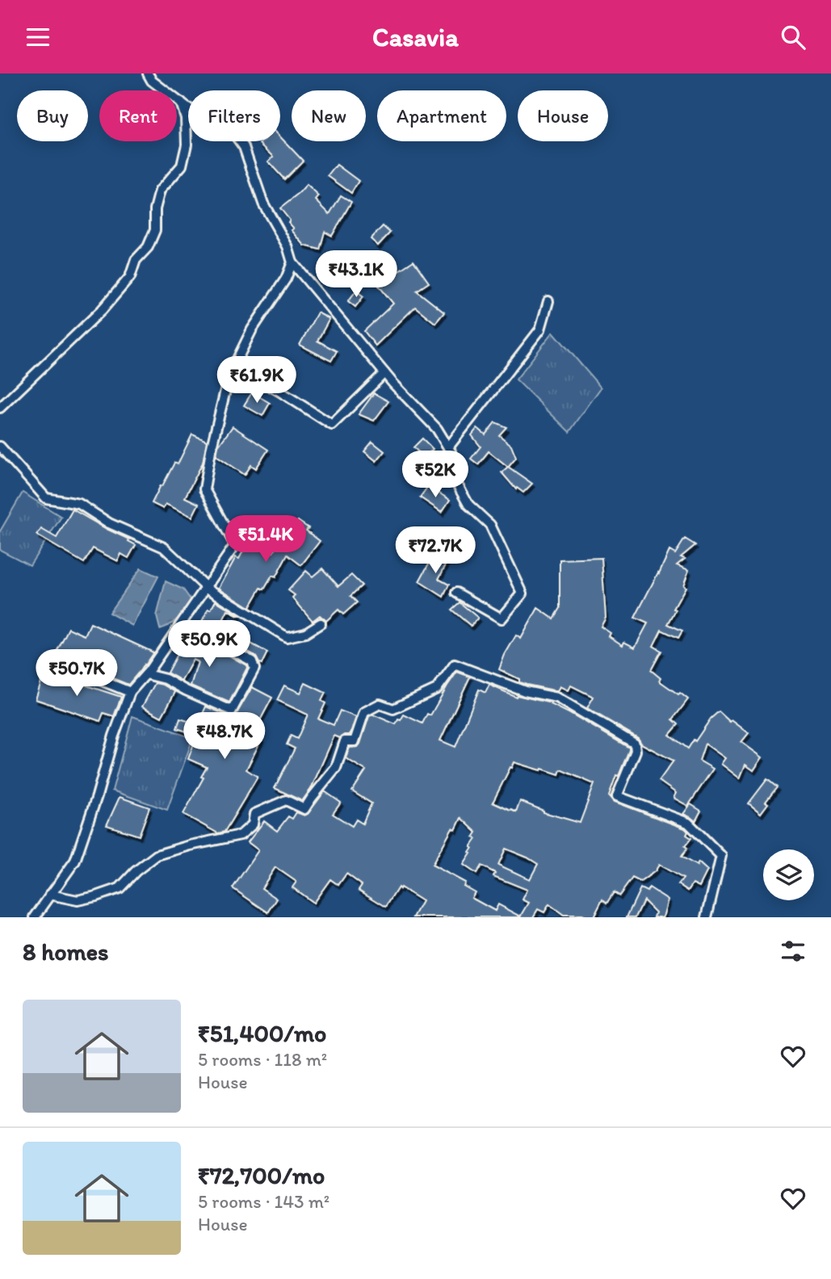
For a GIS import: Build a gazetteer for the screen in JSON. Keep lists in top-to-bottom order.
{
  "page": {
    "header": "Casavia",
    "chip": [
      "Buy",
      "Rent",
      "Filters",
      "New",
      "Apartment",
      "House"
    ],
    "price": [
      "₹43.1K",
      "₹61.9K",
      "₹52K",
      "₹51.4K",
      "₹72.7K",
      "₹50.9K",
      "₹50.7K",
      "₹48.7K"
    ],
    "heading": "8 homes",
    "list": [
      {
        "name": "₹51,400/mo",
        "note": "5 rooms · 118 m² · House"
      },
      {
        "name": "₹72,700/mo",
        "note": "5 rooms · 143 m² · House"
      }
    ]
  }
}
